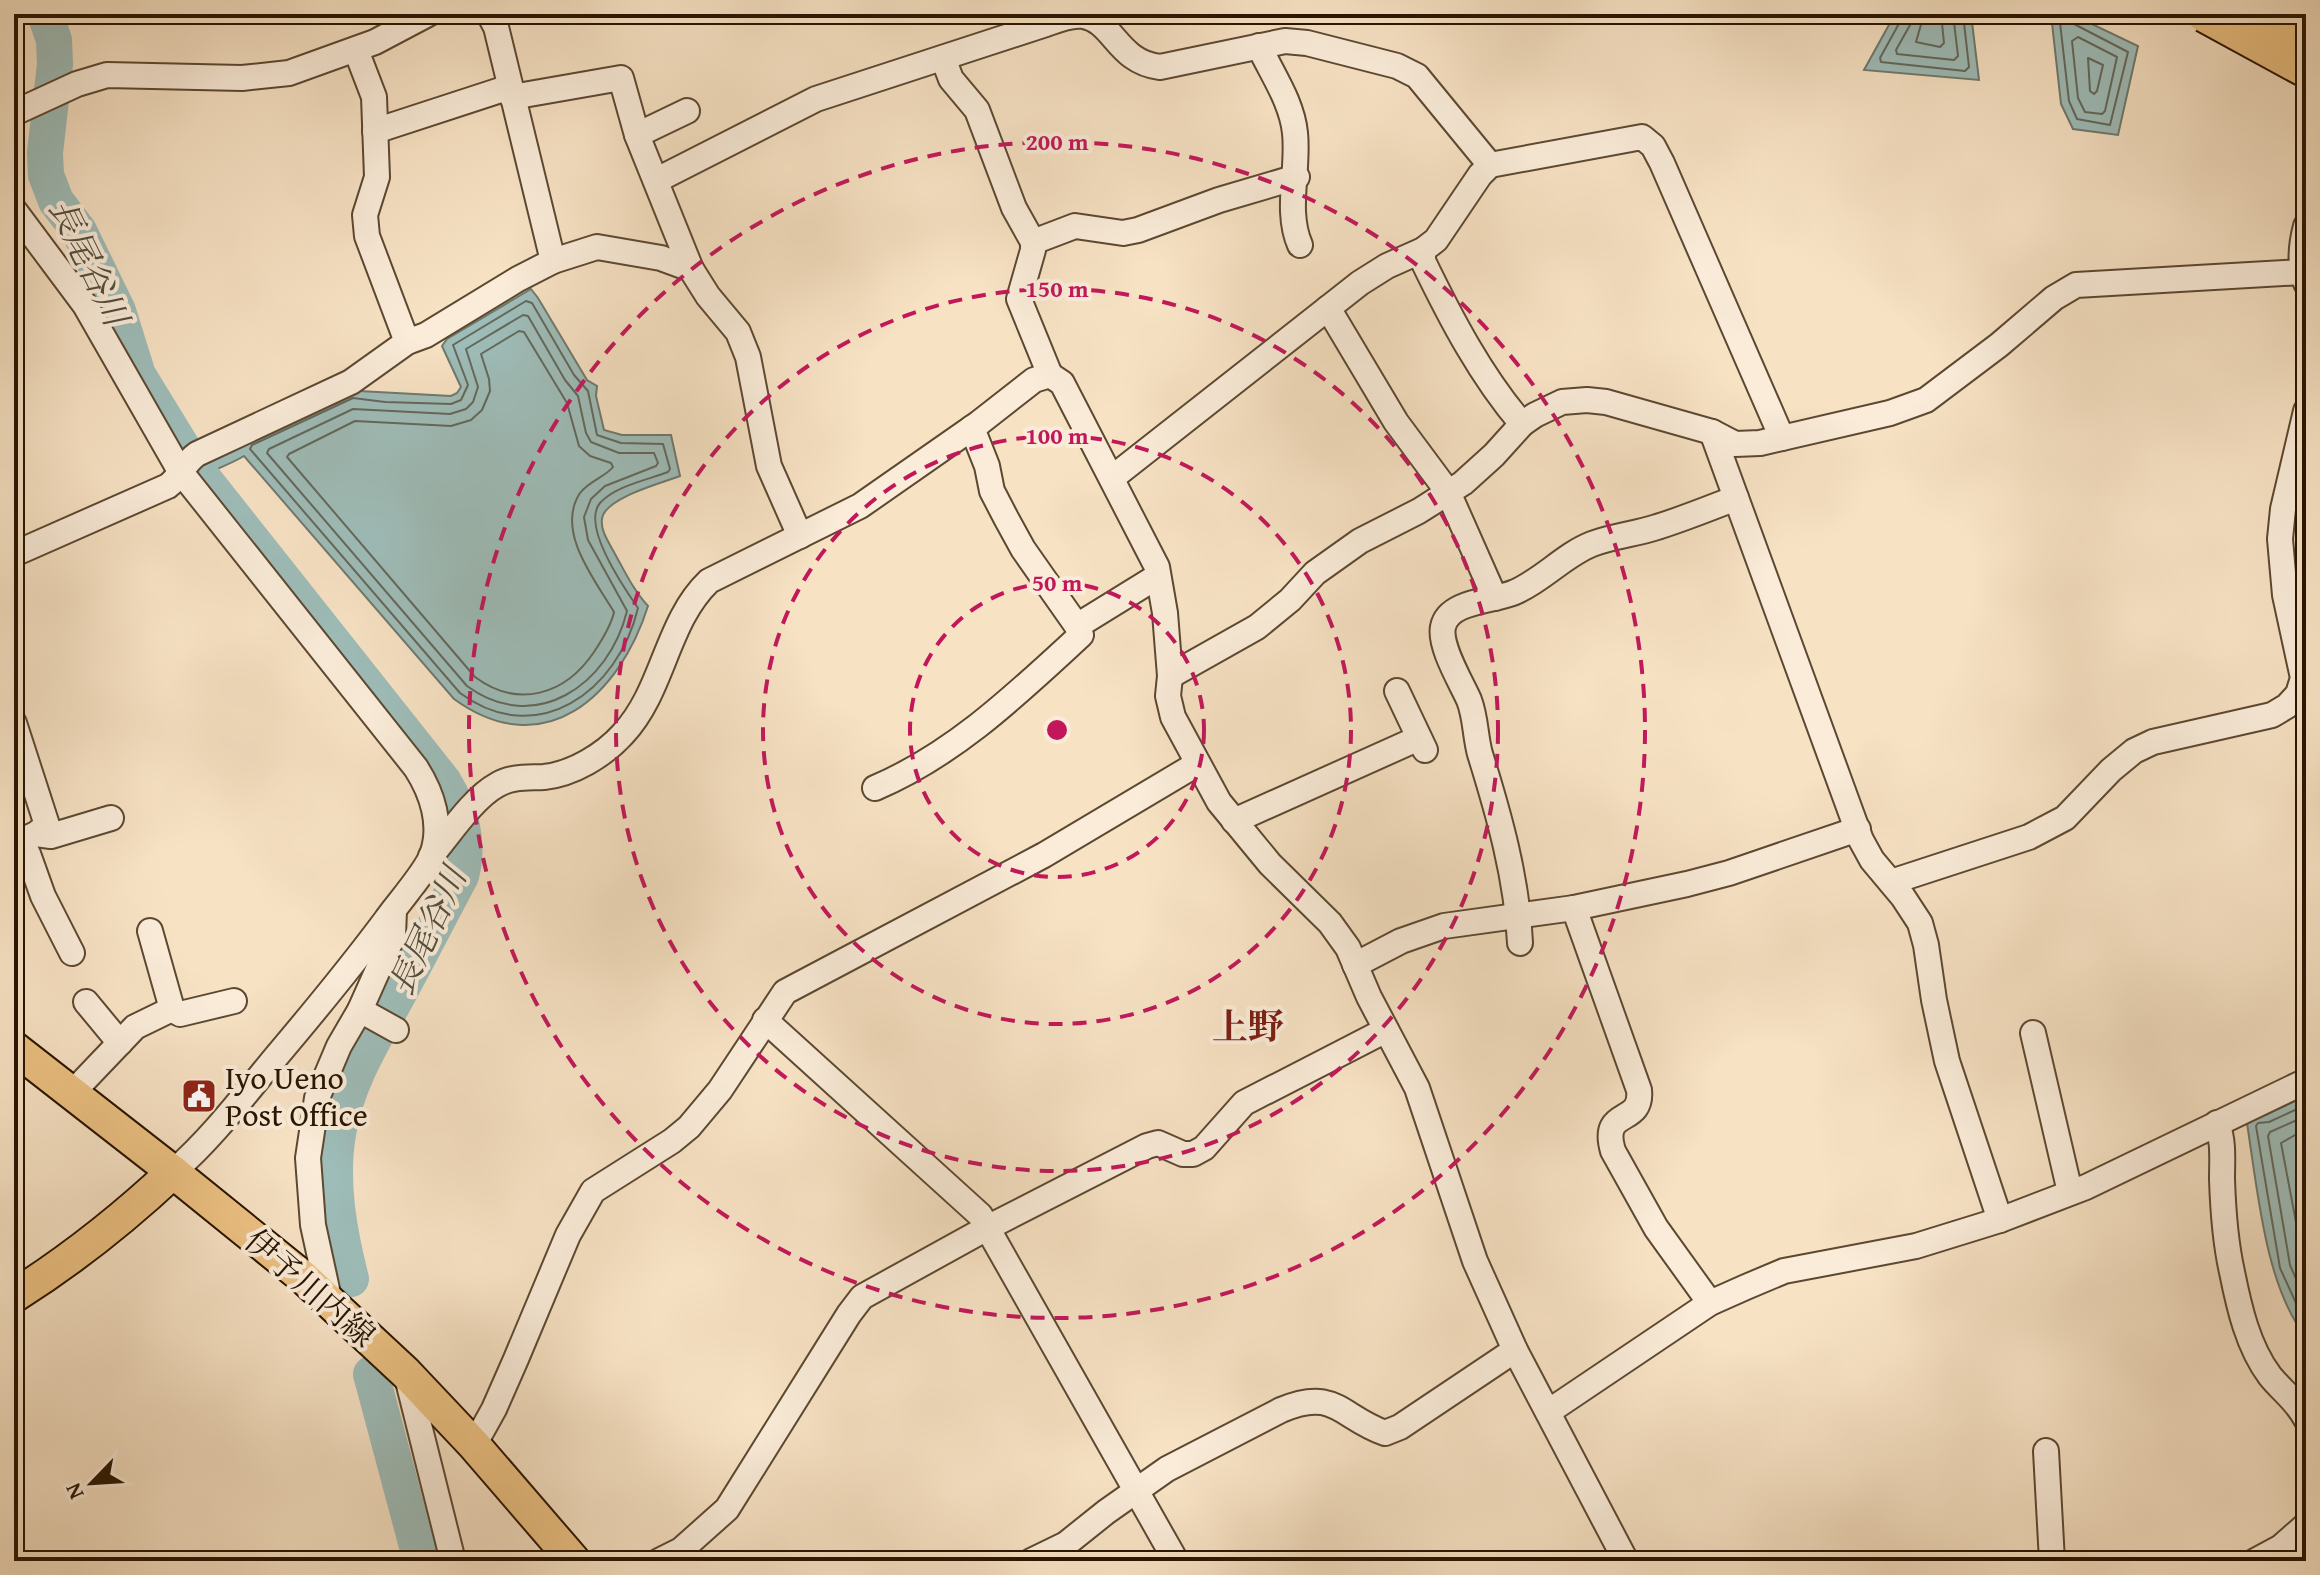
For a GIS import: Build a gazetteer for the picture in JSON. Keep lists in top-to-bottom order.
{
  "streets": {
    "main road": ["伊予川内線"]
  },
  "districts": ["上野"],
  "water": ["長尾谷川"],
  "places": {
    "public building": ["Iyo Ueno Post Office"]
  },
  "north": "bottom left",
  "rings": [
    "200 m",
    "150 m",
    "100 m",
    "50 m"
  ]
}
